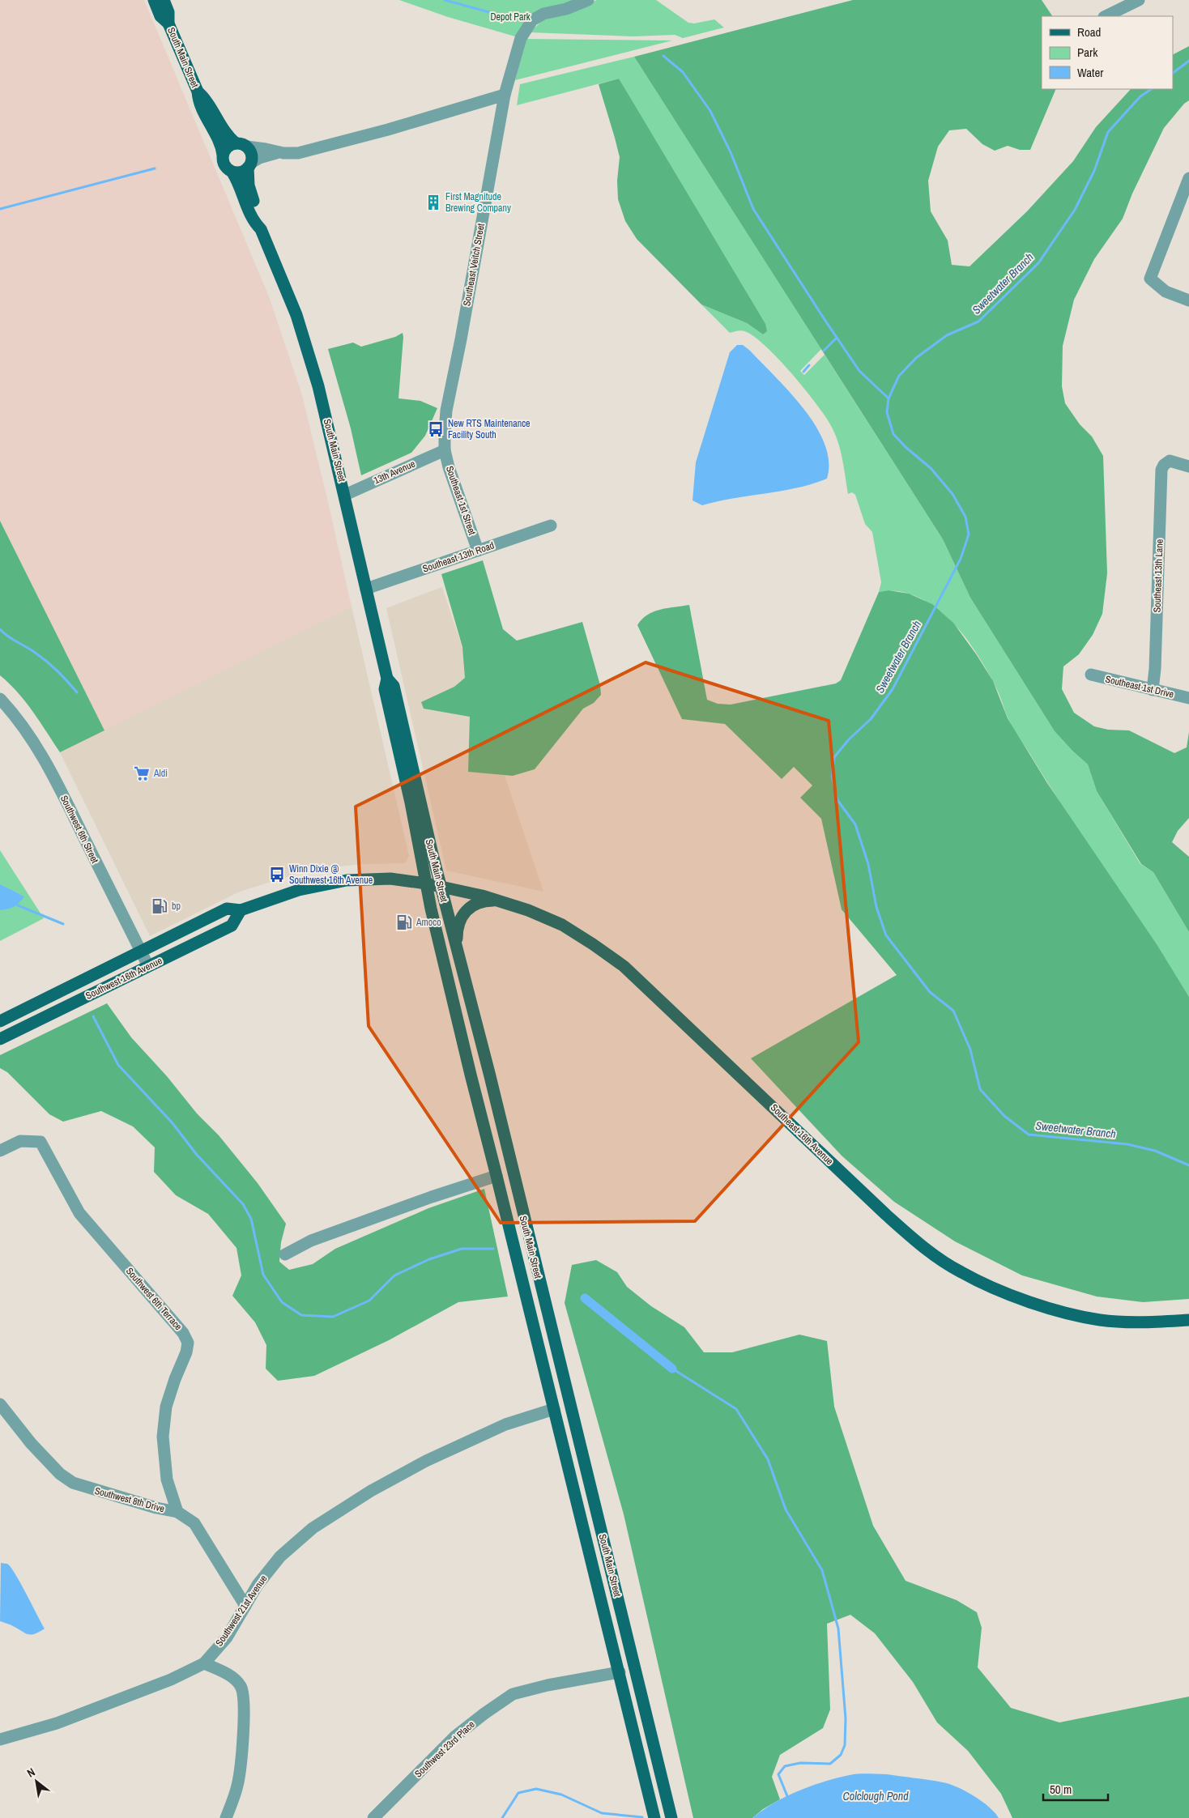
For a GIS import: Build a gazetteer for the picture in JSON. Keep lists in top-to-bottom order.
{
  "streets": {
    "main road": ["South Main Street", "Southwest 16th Avenue", "Southeast 16th Avenue"],
    "street": [
      "Southeast Veitch Street",
      "13th Avenue",
      "Southeast 1st Street",
      "Southeast 13th Road",
      "Southeast 13th Lane",
      "Southeast 1st Drive",
      "Southwest 6th Street",
      "Southwest 6th Terrace",
      "Southwest 8th Drive",
      "Southwest 21st Avenue",
      "Southwest 23rd Place"
    ]
  },
  "crossings": [
    ["South Main Street", "13th Avenue"],
    ["South Main Street", "Southeast 13th Road"],
    ["South Main Street", "Southwest 16th Avenue"],
    ["South Main Street", "Southeast 16th Avenue"],
    ["South Main Street", "Southwest 21st Avenue"],
    ["South Main Street", "Southwest 23rd Place"],
    ["Southeast Veitch Street", "13th Avenue"],
    ["Southeast Veitch Street", "Southeast 1st Street"],
    ["13th Avenue", "Southeast 1st Street"],
    ["Southeast 1st Street", "Southeast 13th Road"],
    ["Southeast 13th Lane", "Southeast 1st Drive"],
    ["Southwest 6th Street", "Southwest 16th Avenue"],
    ["Southwest 16th Avenue", "Southeast 16th Avenue"],
    ["Southwest 6th Terrace", "Southwest 8th Drive"],
    ["Southwest 8th Drive", "Southwest 21st Avenue"]
  ],
  "water": ["Sweetwater Branch", "Colclough Pond"],
  "parks": ["Depot Park"],
  "places": {
    "building": ["First Magnitude Brewing Company"],
    "bus stop": ["New RTS Maintenance Facility South", "Winn Dixie @ Southwest 16th Avenue"],
    "supermarket": ["Aldi"],
    "fuel station": ["bp", "Amoco"]
  },
  "legend": ["Road", "Park", "Water"],
  "scale_bar": "50 m",
  "north": "top left"
}
